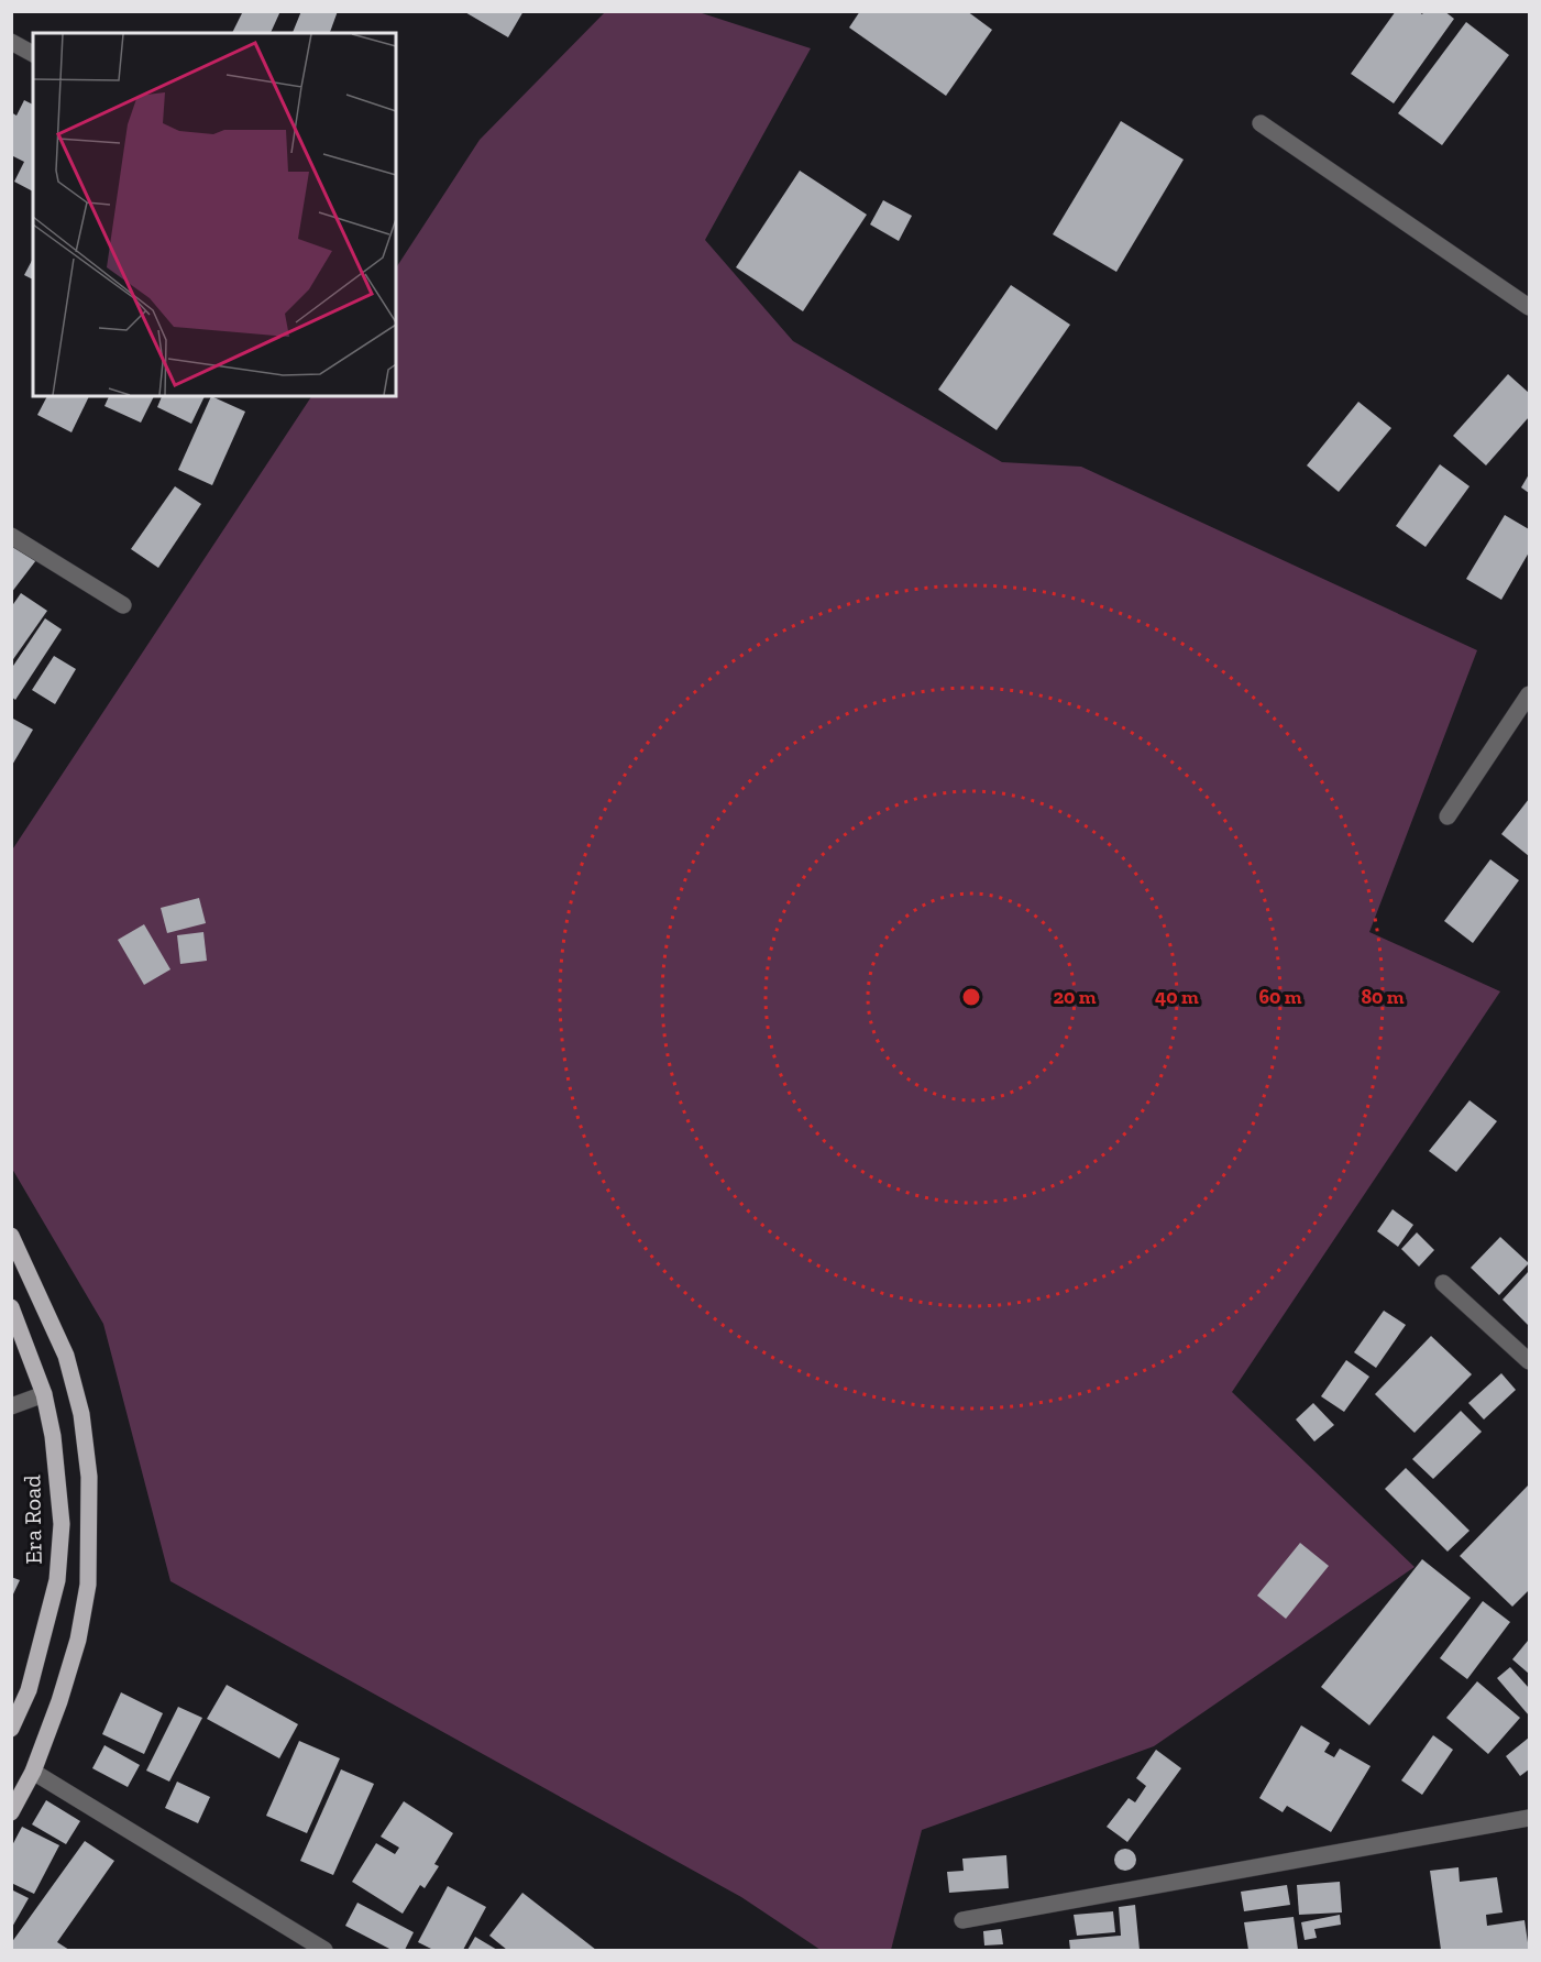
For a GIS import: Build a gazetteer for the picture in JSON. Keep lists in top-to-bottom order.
{
  "streets": {
    "main road": ["Era Road"]
  },
  "rings": [
    "20 m",
    "40 m",
    "60 m",
    "80 m"
  ]
}
